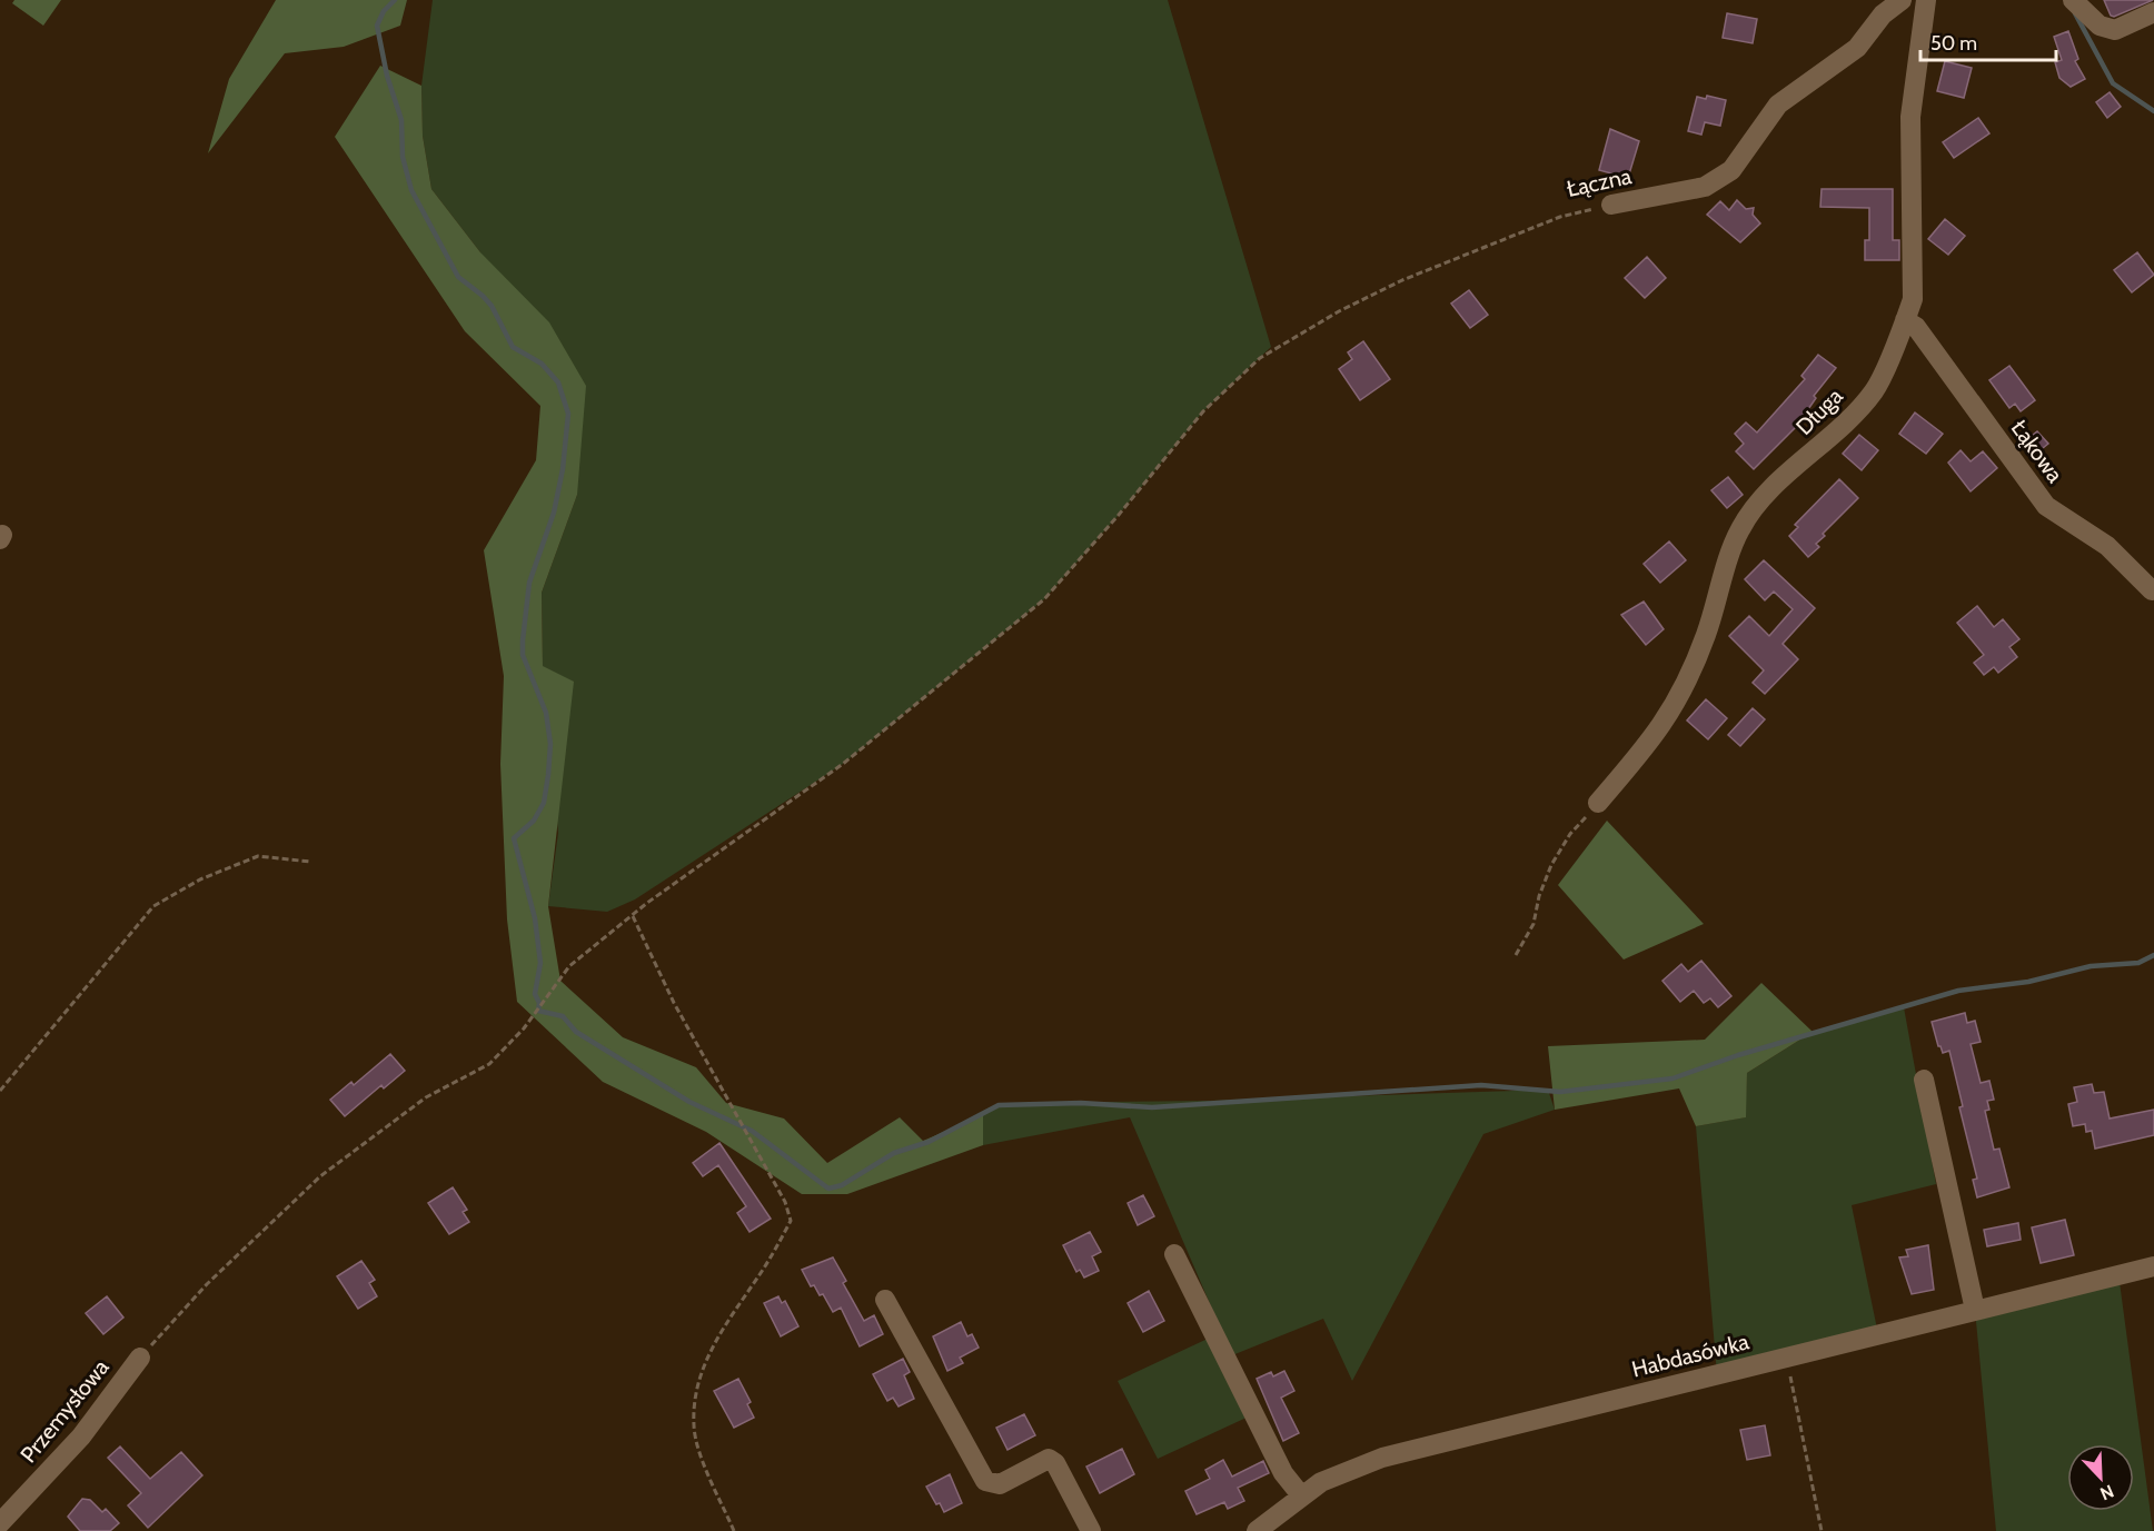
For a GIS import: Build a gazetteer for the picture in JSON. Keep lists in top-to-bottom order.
{
  "streets": {
    "street": [
      "Łączna",
      "Długa",
      "Łąkowa",
      "Habdasówka",
      "Przemysłowa"
    ]
  },
  "crossings": [
    ["Łączna", "Przemysłowa"],
    ["Długa", "Łąkowa"]
  ],
  "scale_bar": "50 m",
  "north": "bottom right"
}
